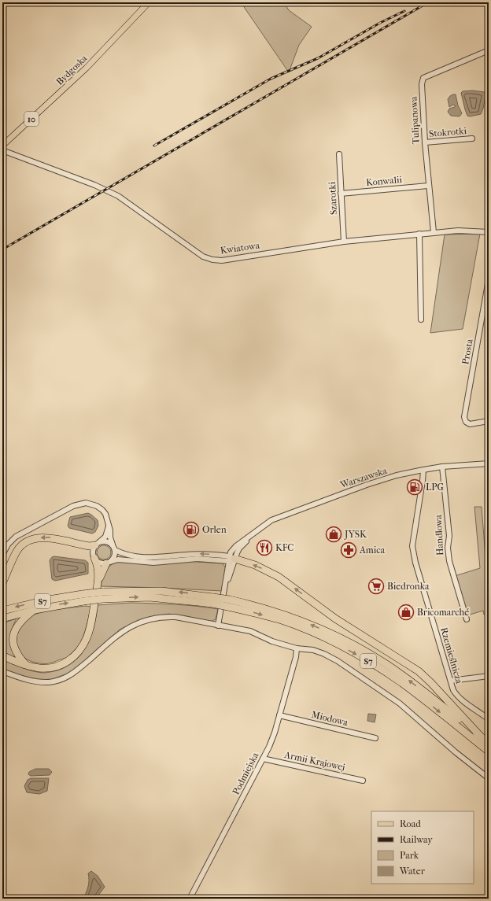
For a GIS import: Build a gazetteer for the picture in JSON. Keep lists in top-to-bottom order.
{
  "streets": {
    "highway": ["S7"],
    "main road": ["Bydgoska", "10"],
    "street": [
      "Tulipanowa",
      "Stokrotki",
      "Konwalii",
      "Szarotki",
      "Kwiatowa",
      "Prosta",
      "Warszawska",
      "Handlowa",
      "Rzemieślnicza",
      "Miodowa",
      "Armii Krajowej",
      "Podmiejska"
    ]
  },
  "crossings": [
    ["Tulipanowa", "Stokrotki"],
    ["Tulipanowa", "Konwalii"],
    ["Tulipanowa", "Kwiatowa"],
    ["Konwalii", "Szarotki"],
    ["Szarotki", "Kwiatowa"],
    ["Warszawska", "Handlowa"],
    ["Warszawska", "Rzemieślnicza"],
    ["Miodowa", "Podmiejska"],
    ["Armii Krajowej", "Podmiejska"]
  ],
  "places": {
    "fuel station": ["LPG", "Orlen"],
    "shop": ["JYSK", "Bricomarché"],
    "restaurant": ["KFC"],
    "pharmacy": ["Amica"],
    "supermarket": ["Biedronka"]
  },
  "legend": [
    "Road",
    "Railway",
    "Park",
    "Water"
  ]
}
